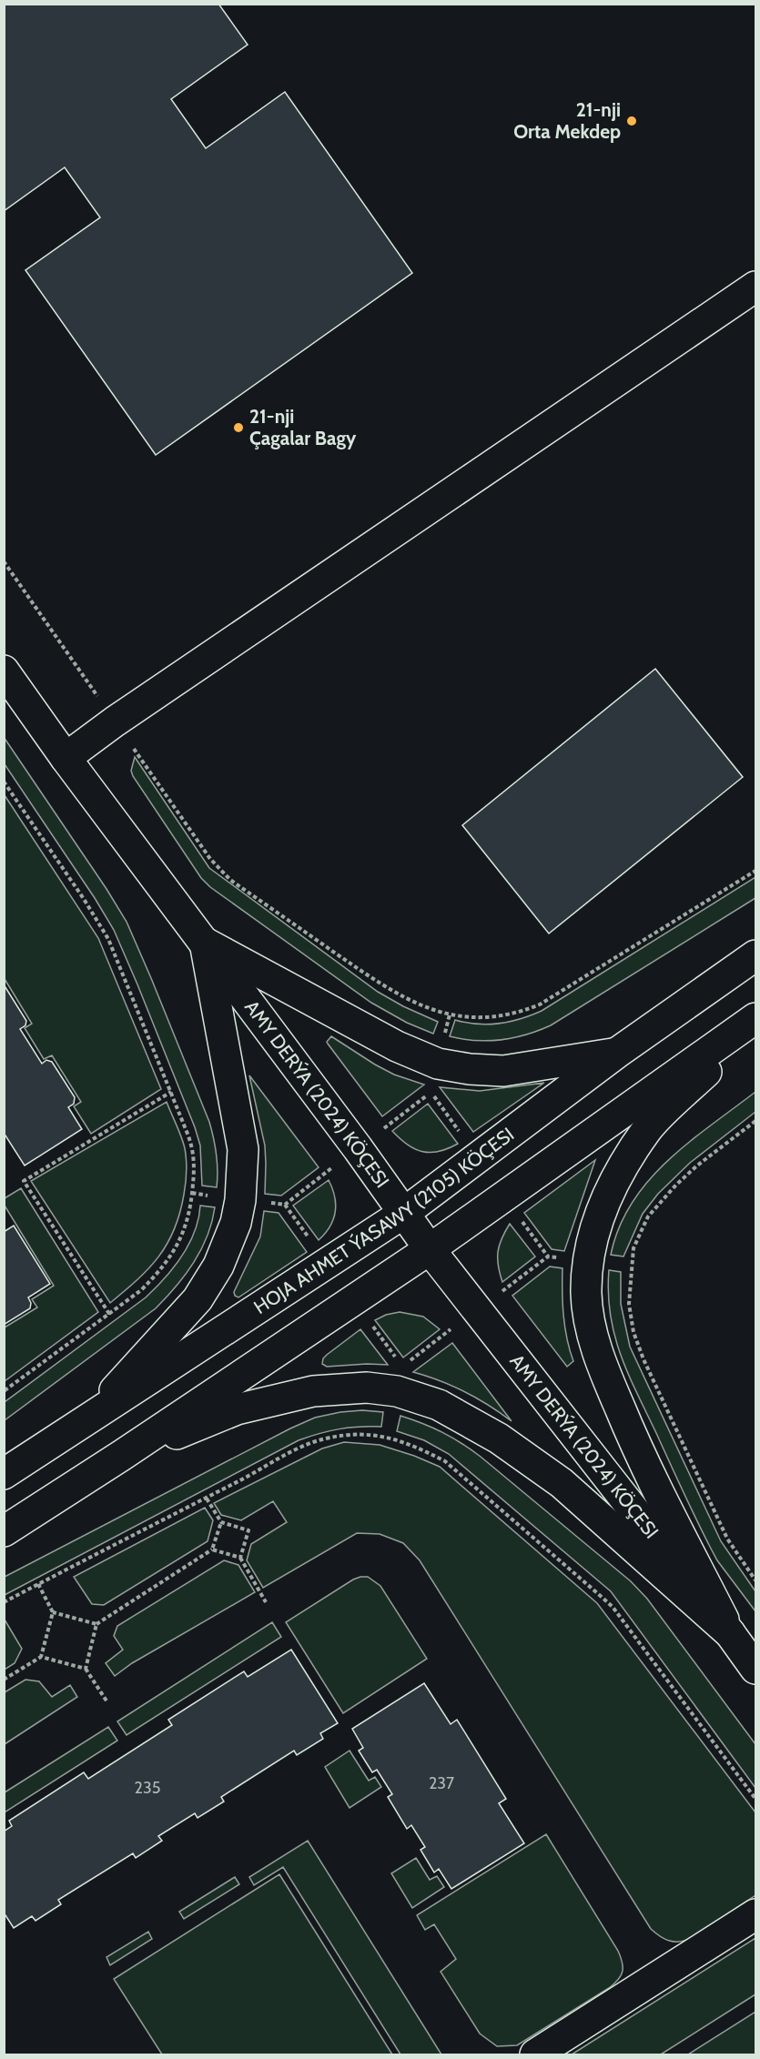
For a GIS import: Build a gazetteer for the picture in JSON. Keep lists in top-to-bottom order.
{
  "streets": {
    "main road": ["AMY DERÝA (2024) KÖÇESI", "HOJA AHMET ÝASAWY (2105) KÖÇESI"]
  },
  "crossings": [
    ["AMY DERÝA (2024) KÖÇESI", "HOJA AHMET ÝASAWY (2105) KÖÇESI"]
  ],
  "places": ["21-nji Orta Mekdep", "21-nji Çagalar Bagy"],
  "house_numbers": ["237", "235"]
}
